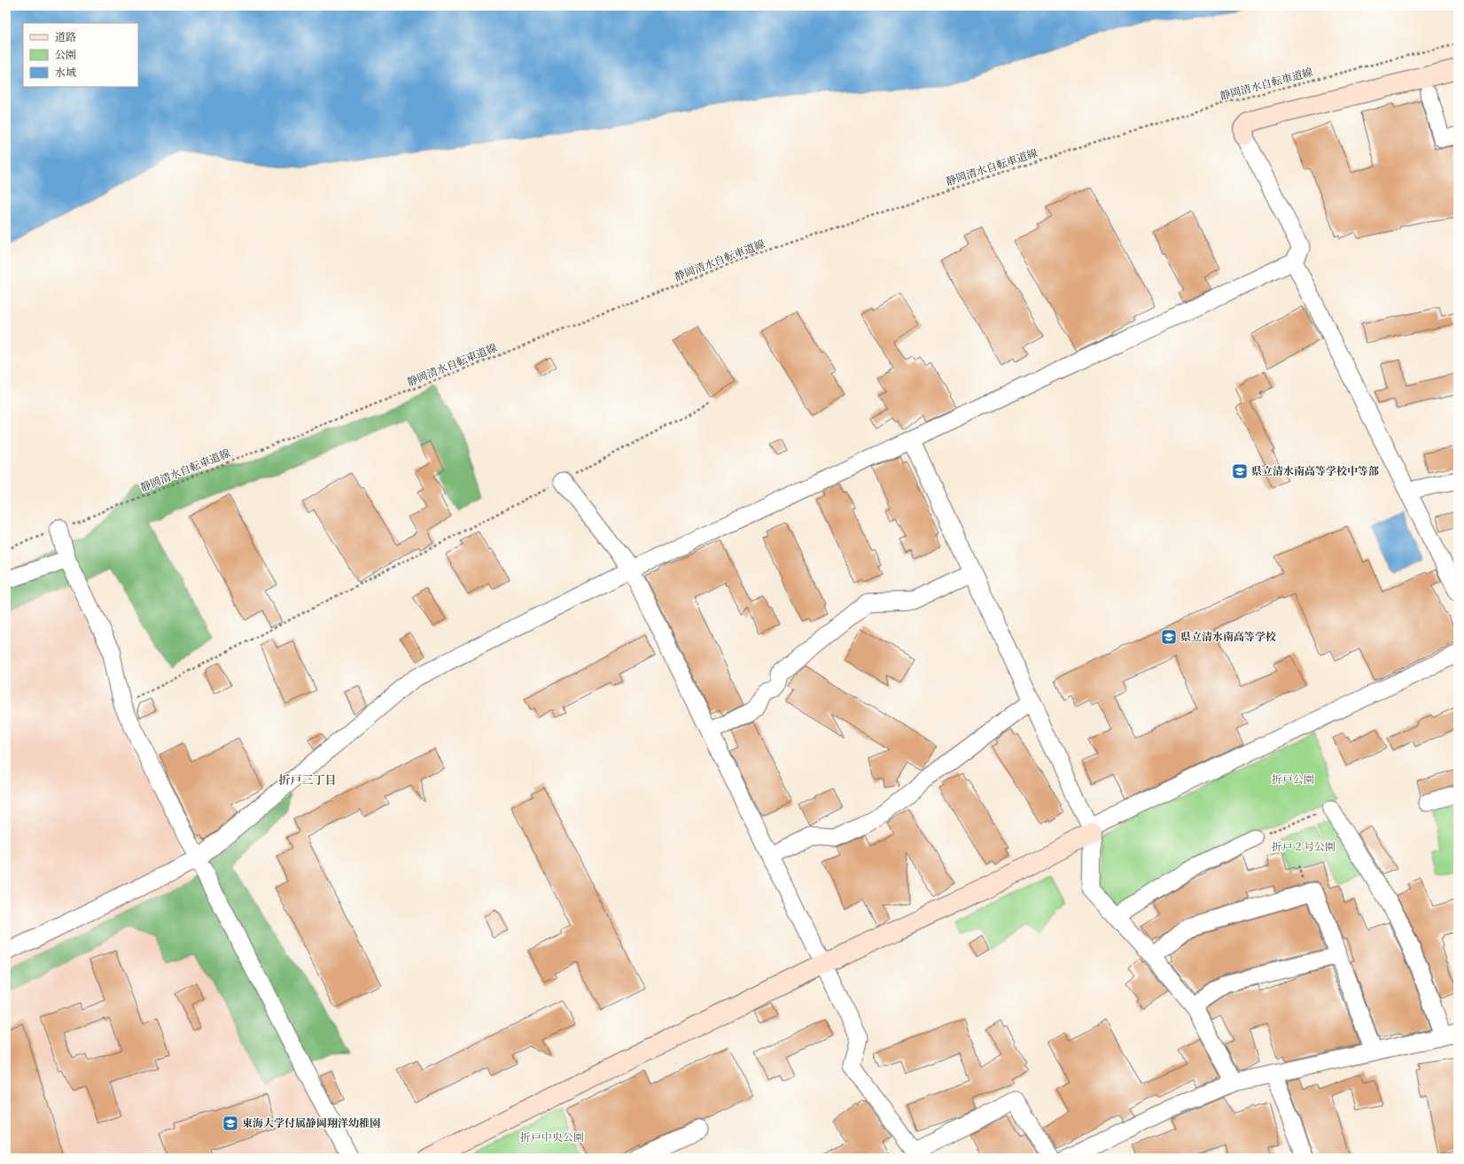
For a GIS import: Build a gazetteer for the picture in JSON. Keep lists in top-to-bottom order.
{
  "streets": {
    "path": ["静岡清水自転車道線"]
  },
  "districts": ["折戸三丁目"],
  "parks": ["折戸公園", "折戸２号公園", "折戸中央公園"],
  "places": {
    "school or university": ["県立清水南高等学校中等部", "県立清水南高等学校", "東海大学付属静岡翔洋幼稚園"]
  },
  "legend": ["道路", "公園", "水域"]
}
